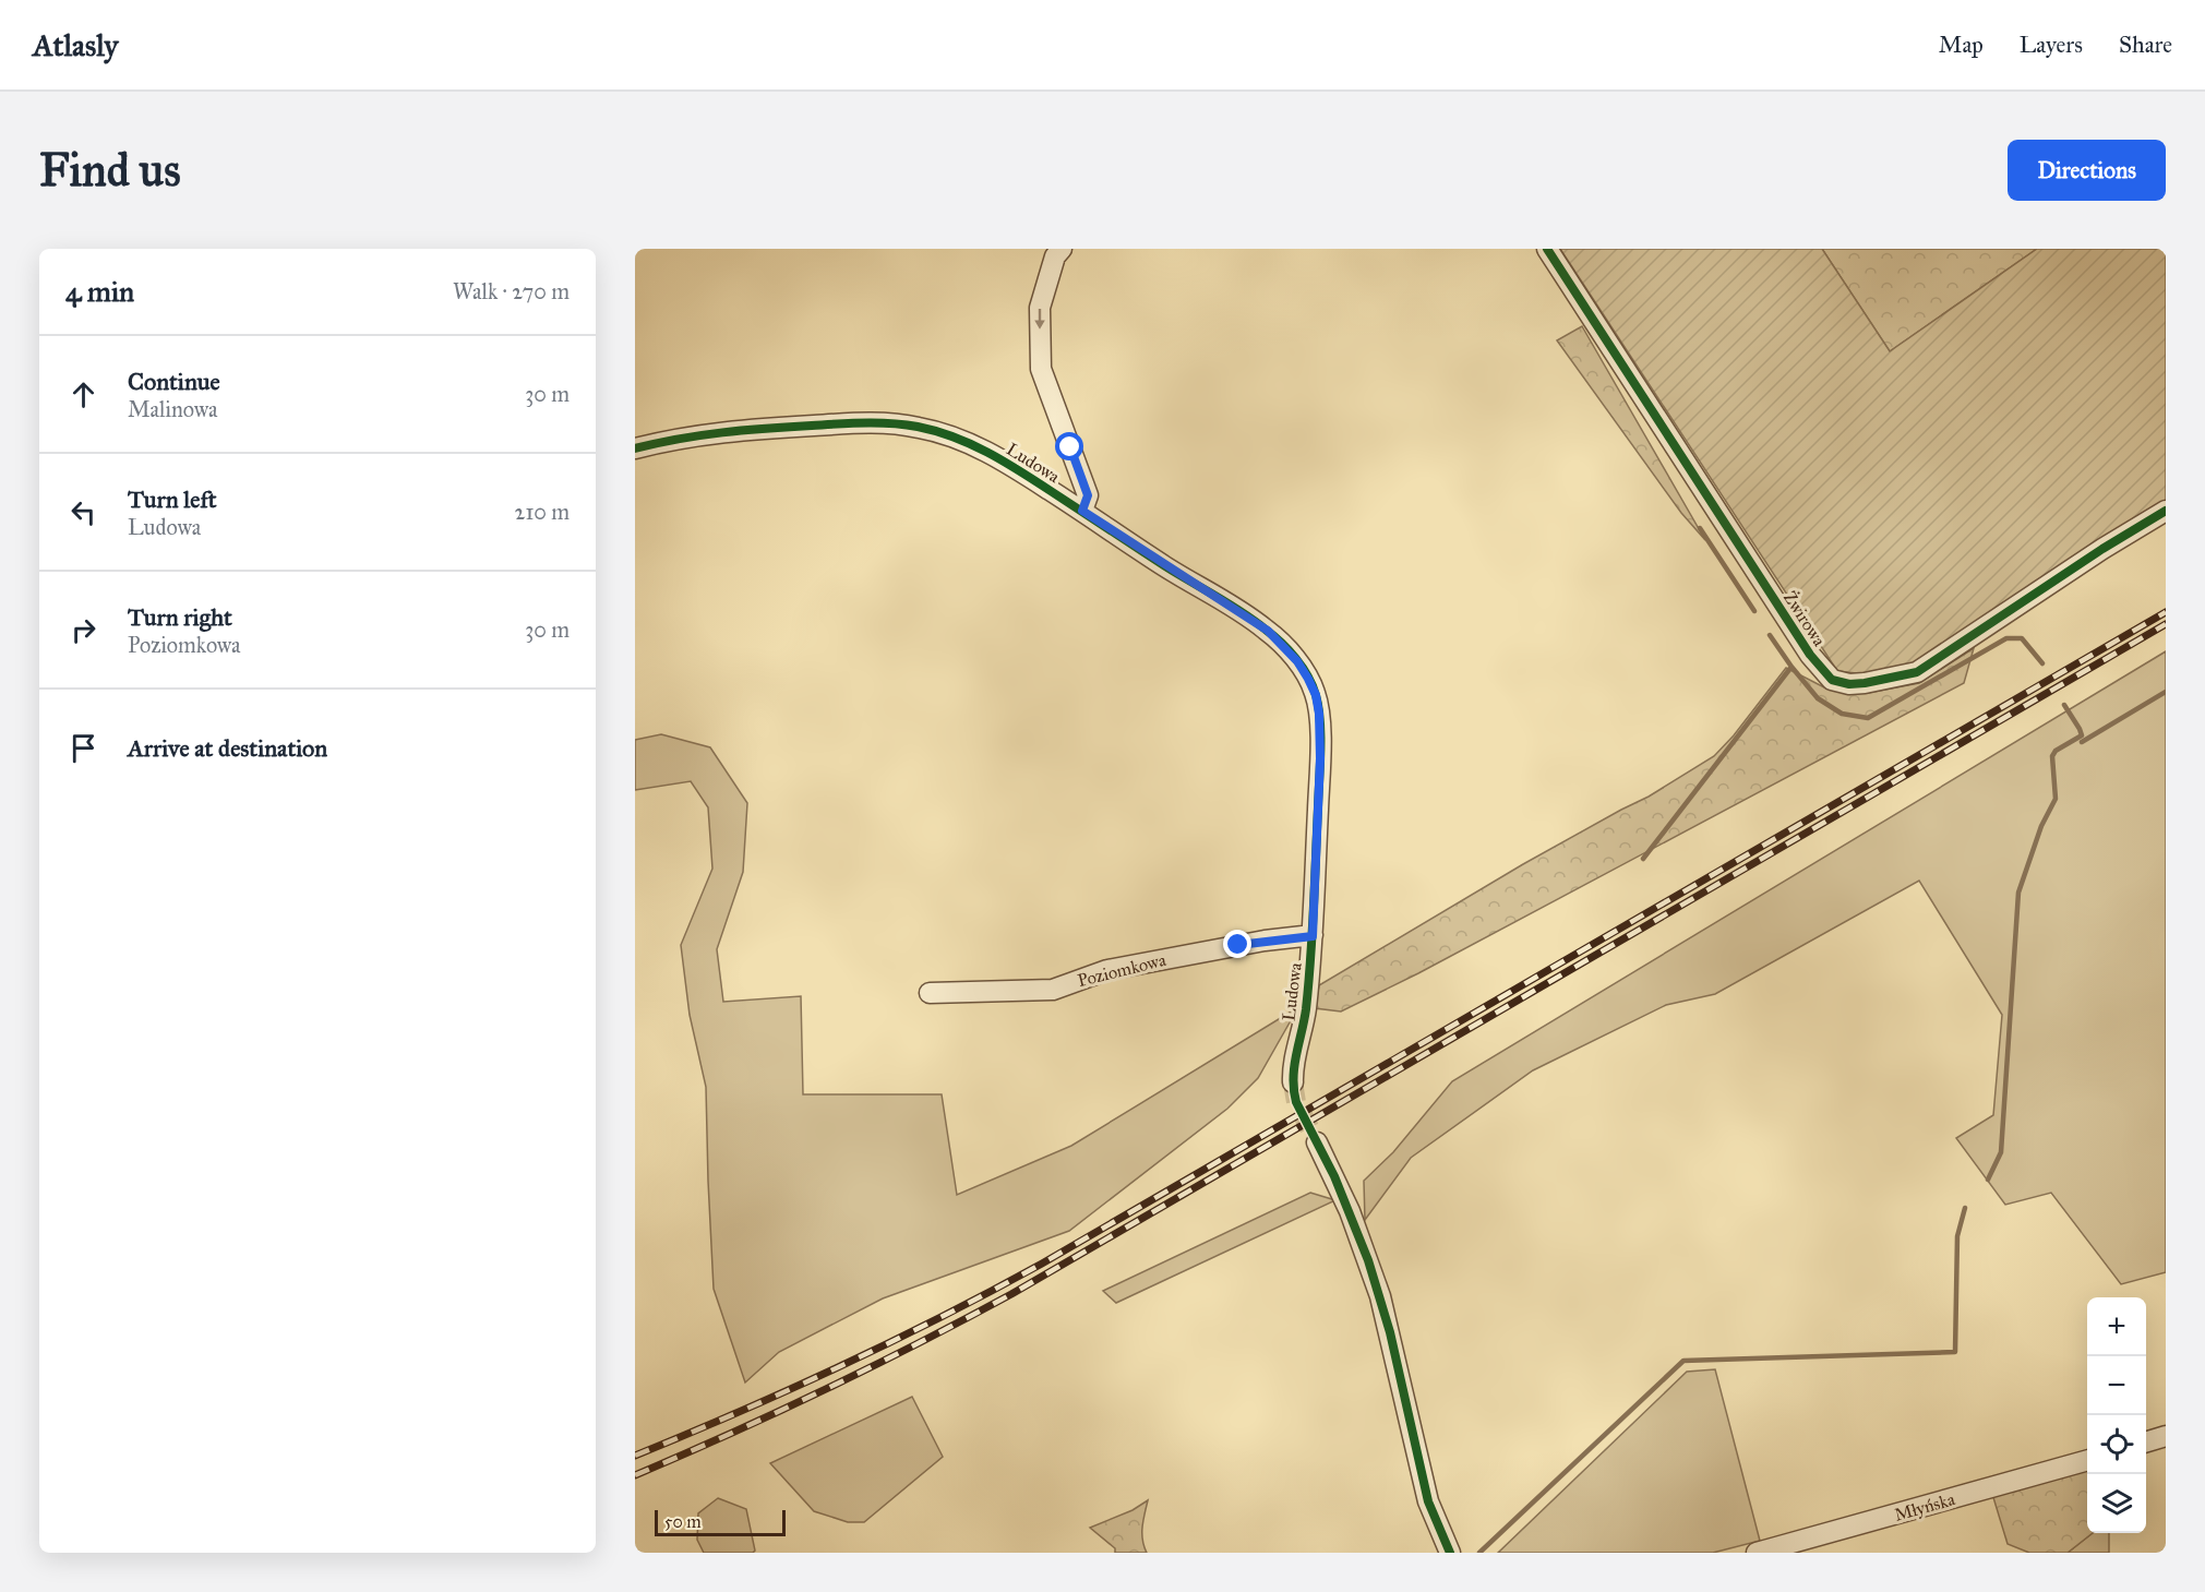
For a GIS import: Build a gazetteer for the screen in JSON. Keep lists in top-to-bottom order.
{
  "streets": {
    "street": [
      "Ludowa",
      "Żwirowa",
      "Poziomkowa",
      "Młyńska"
    ]
  },
  "crossings": [
    ["Ludowa", "Poziomkowa"]
  ],
  "scale_bar": "50 m",
  "page": {
    "header": "Atlasly",
    "nav": ["Map", "Layers", "Share"],
    "buttons": "Directions",
    "title": "Find us",
    "heading": ["4 min", "Walk · 270 m"],
    "list": [
      ["Continue", "Malinowa", "30 m"],
      ["Turn left", "Ludowa", "210 m"],
      ["Turn right", "Poziomkowa", "30 m"],
      "Arrive at destination"
    ],
    "map_buttons": ["+", "−"],
    "scale": "50 m"
  }
}
